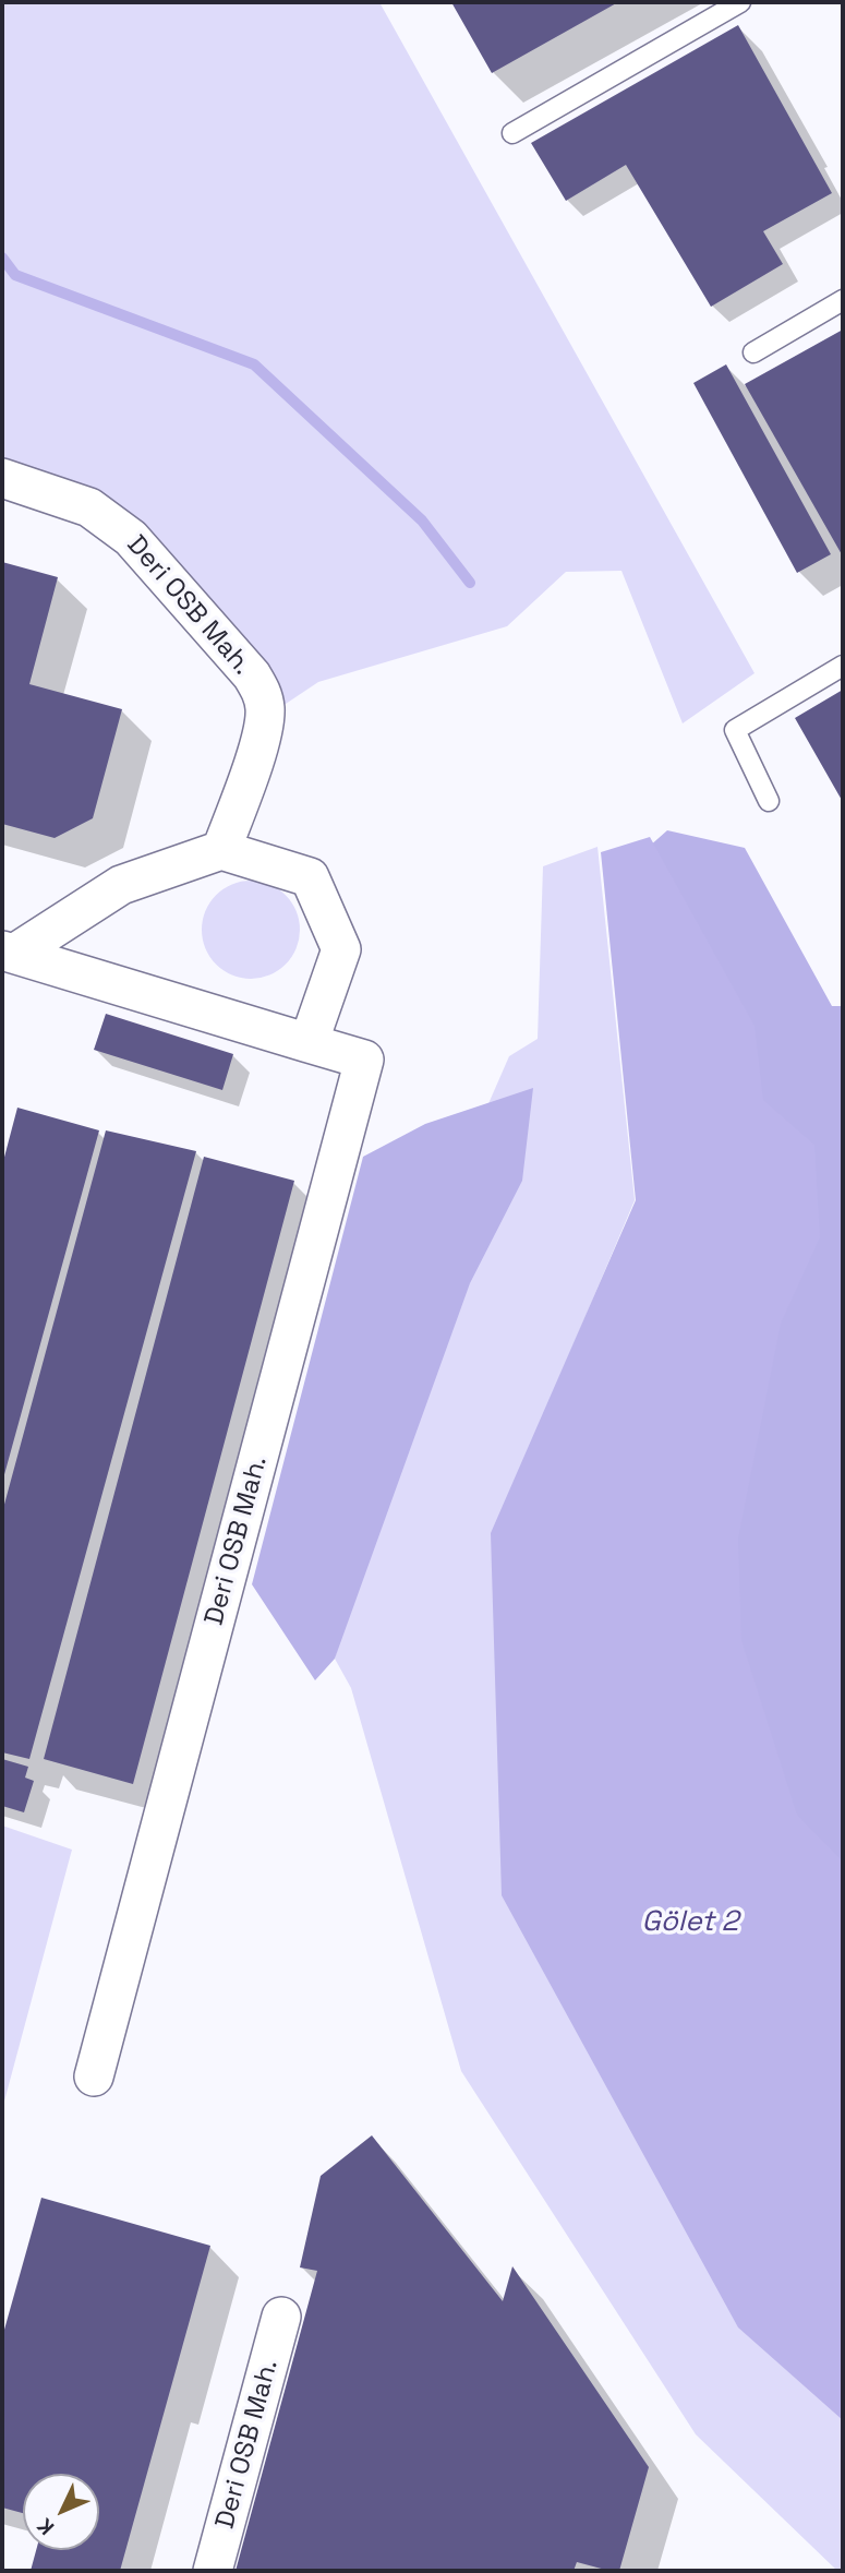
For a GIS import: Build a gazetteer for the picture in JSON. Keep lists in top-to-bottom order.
{
  "streets": {
    "street": ["Deri OSB Mah."]
  },
  "water": ["Gölet 2"],
  "north": "bottom left"
}
